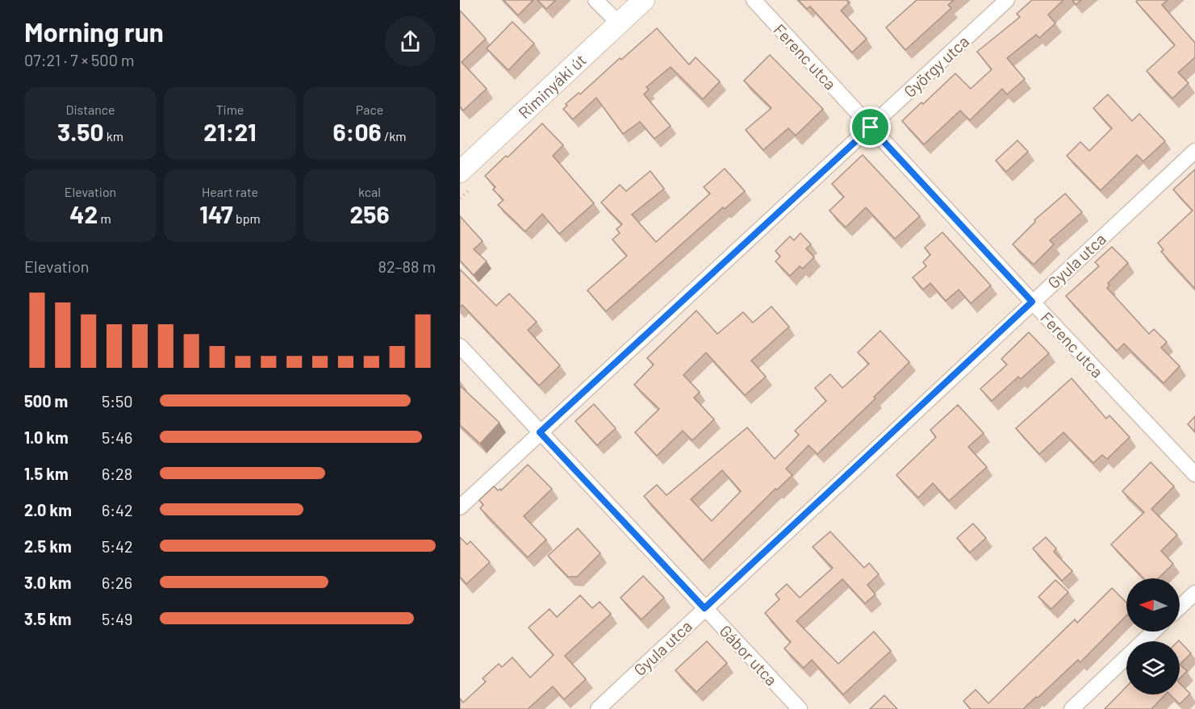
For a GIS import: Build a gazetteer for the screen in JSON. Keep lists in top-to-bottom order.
{
  "streets": {
    "main road": ["Riminyáki út"],
    "street": [
      "Ferenc utca",
      "György utca",
      "Gyula utca",
      "Gábor utca"
    ]
  },
  "crossings": [
    ["Ferenc utca", "György utca"],
    ["Ferenc utca", "Gyula utca"],
    ["György utca", "Gábor utca"],
    ["Gyula utca", "Gábor utca"]
  ],
  "north": "left",
  "page": {
    "heading": ["Morning run", "07:21 · 7 × 500 m"],
    "stats": [
      ["Distance", "3.50 km"],
      ["Time", "21:21"],
      ["Pace", "6:06 /km"],
      ["Elevation", "42 m"],
      ["Heart rate", "147 bpm"],
      ["kcal", "256"]
    ],
    "chart": ["Elevation", "82–88 m"],
    "list": [
      {
        "name": "500 m",
        "note": "5:50"
      },
      {
        "name": "1.0 km",
        "note": "5:46"
      },
      {
        "name": "1.5 km",
        "note": "6:28"
      },
      {
        "name": "2.0 km",
        "note": "6:42"
      },
      {
        "name": "2.5 km",
        "note": "5:42"
      },
      {
        "name": "3.0 km",
        "note": "6:26"
      },
      {
        "name": "3.5 km",
        "note": "5:49"
      }
    ]
  }
}
